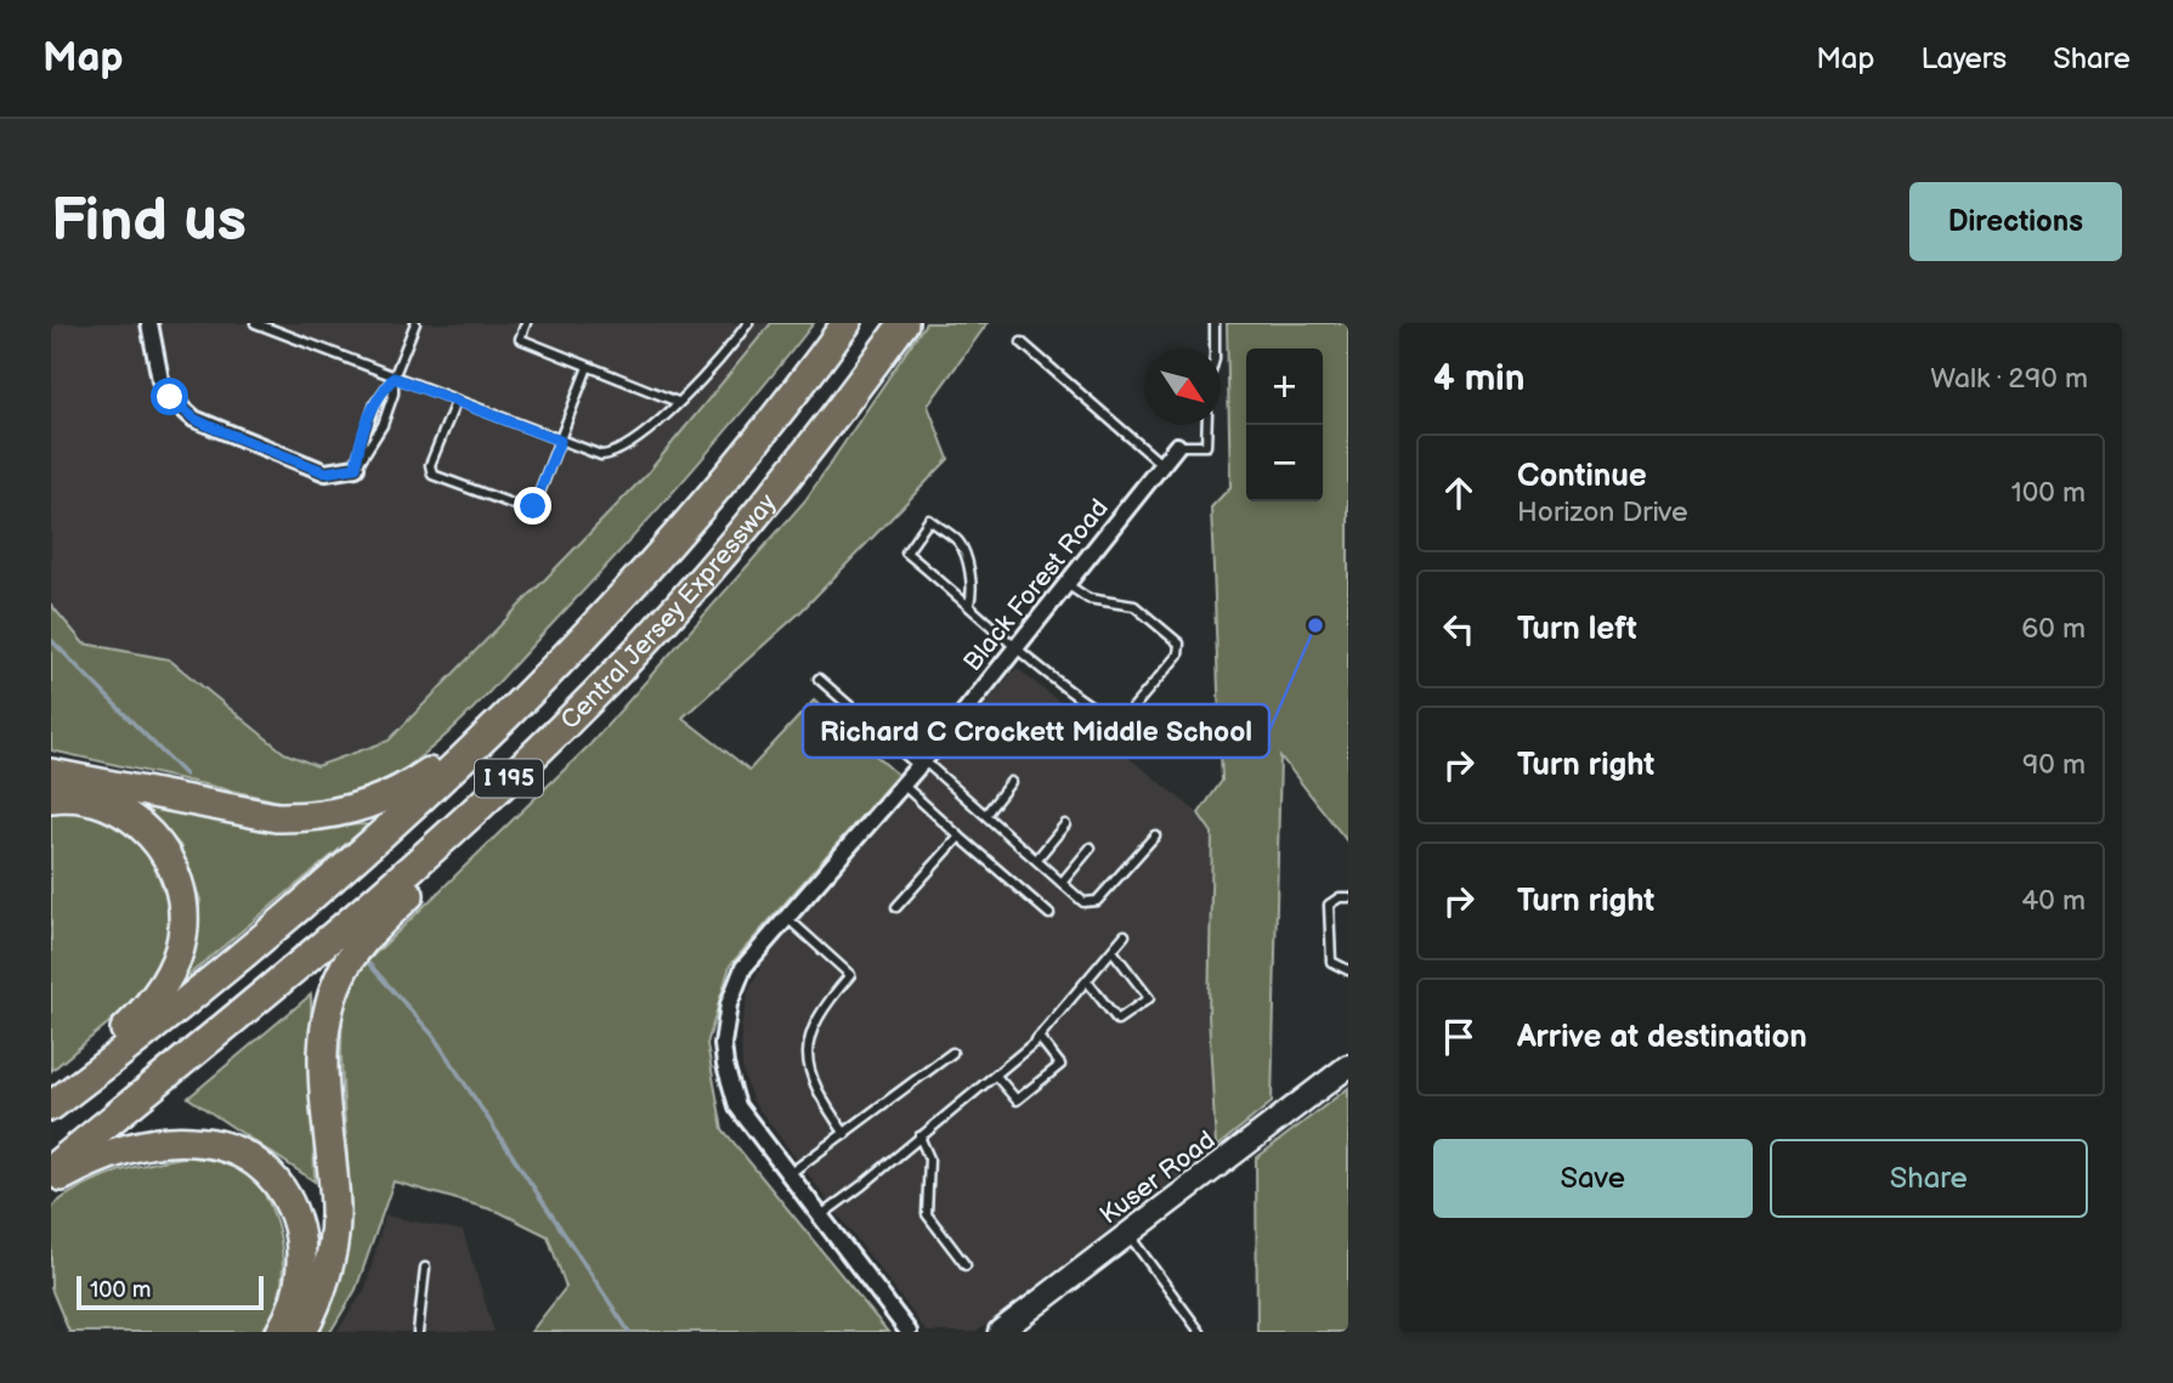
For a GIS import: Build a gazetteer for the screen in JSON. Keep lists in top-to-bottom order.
{
  "streets": {
    "highway": ["Central Jersey Expressway", "I 195"],
    "street": ["Black Forest Road", "Kuser Road"]
  },
  "places": ["Richard C Crockett Middle School"],
  "scale_bar": "100 m",
  "north": "bottom right",
  "page": {
    "header": "Map",
    "nav": ["Map", "Layers", "Share"],
    "buttons": [
      "Directions",
      ["Save", "Share"]
    ],
    "title": "Find us",
    "heading": ["4 min", "Walk · 290 m"],
    "map_buttons": ["+", "−"],
    "list": [
      ["Continue", "Horizon Drive", "100 m"],
      ["Turn left", "60 m"],
      ["Turn right", "90 m"],
      ["Turn right", "40 m"],
      "Arrive at destination"
    ],
    "scale": "100 m"
  }
}
